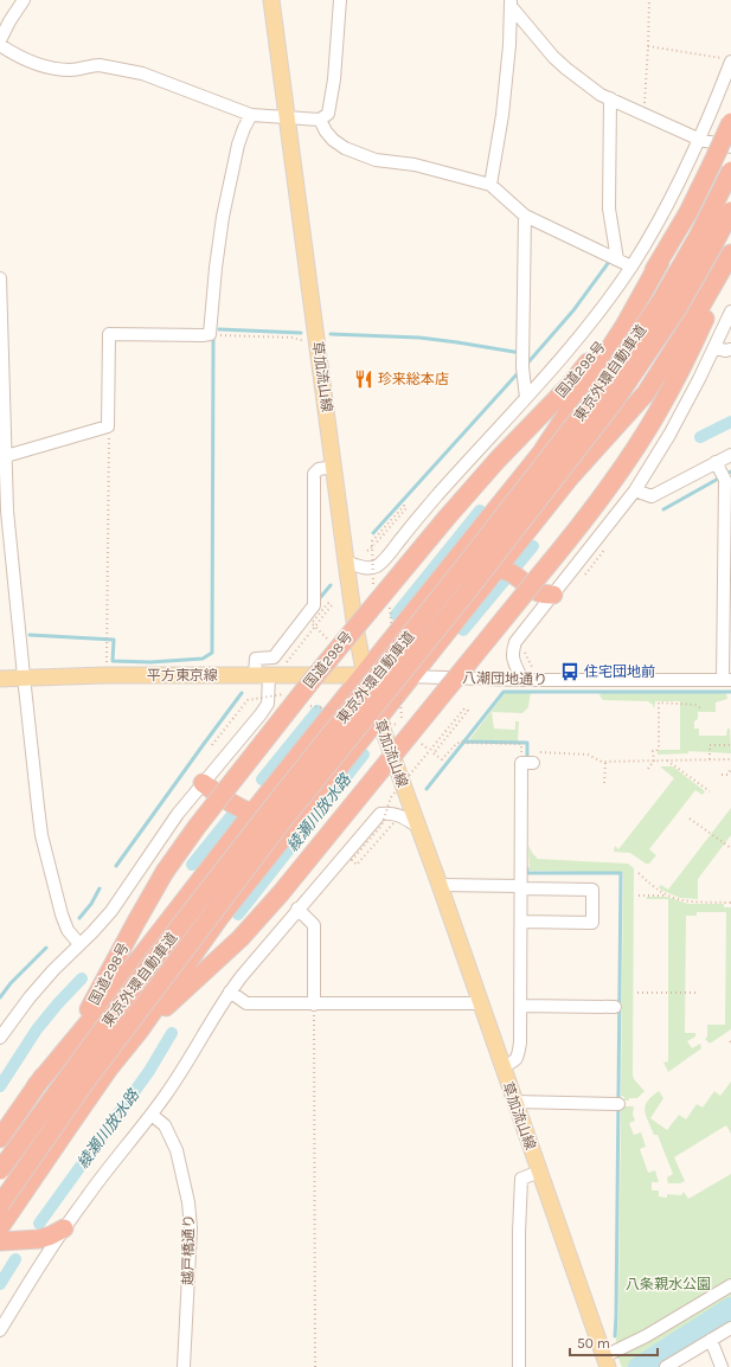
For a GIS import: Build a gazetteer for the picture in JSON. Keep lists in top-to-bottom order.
{
  "streets": {
    "highway": ["国道298号", "東京外環自動車道"],
    "main road": ["草加流山線", "平方東京線"],
    "street": ["八潮団地通り", "越戸橋通り"]
  },
  "crossings": [
    ["国道298号", "草加流山線"],
    ["国道298号", "平方東京線"],
    ["国道298号", "八潮団地通り"],
    ["草加流山線", "平方東京線"],
    ["草加流山線", "八潮団地通り"],
    ["平方東京線", "八潮団地通り"]
  ],
  "water": ["綾瀬川放水路"],
  "parks": ["八条親水公園"],
  "places": {
    "restaurant": ["珍来総本店"],
    "bus stop": ["住宅団地前"]
  },
  "scale_bar": "50 m"
}
